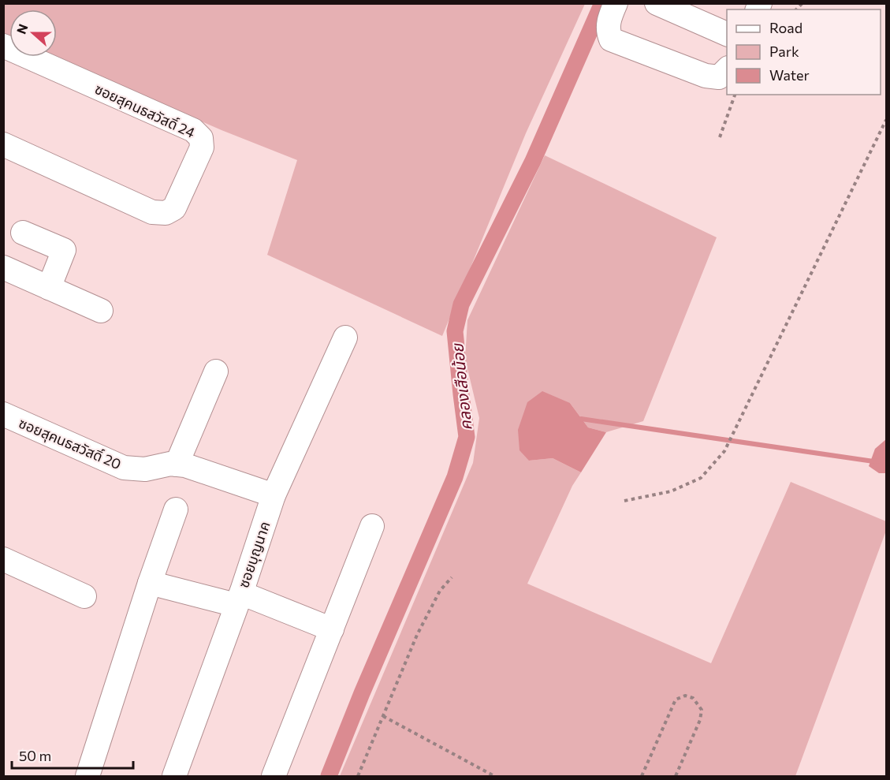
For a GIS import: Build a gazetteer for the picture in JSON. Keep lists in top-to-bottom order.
{
  "streets": {
    "street": ["ซอยสุคนธสวัสดิ์ 24", "ซอยสุคนธสวัสดิ์ 20", "ซอยบุญนาค"]
  },
  "crossings": [
    ["ซอยสุคนธสวัสดิ์ 20", "ซอยบุญนาค"]
  ],
  "water": ["คลองเสือน้อย"],
  "legend": ["Road", "Park", "Water"],
  "scale_bar": "50 m",
  "north": "left"
}
